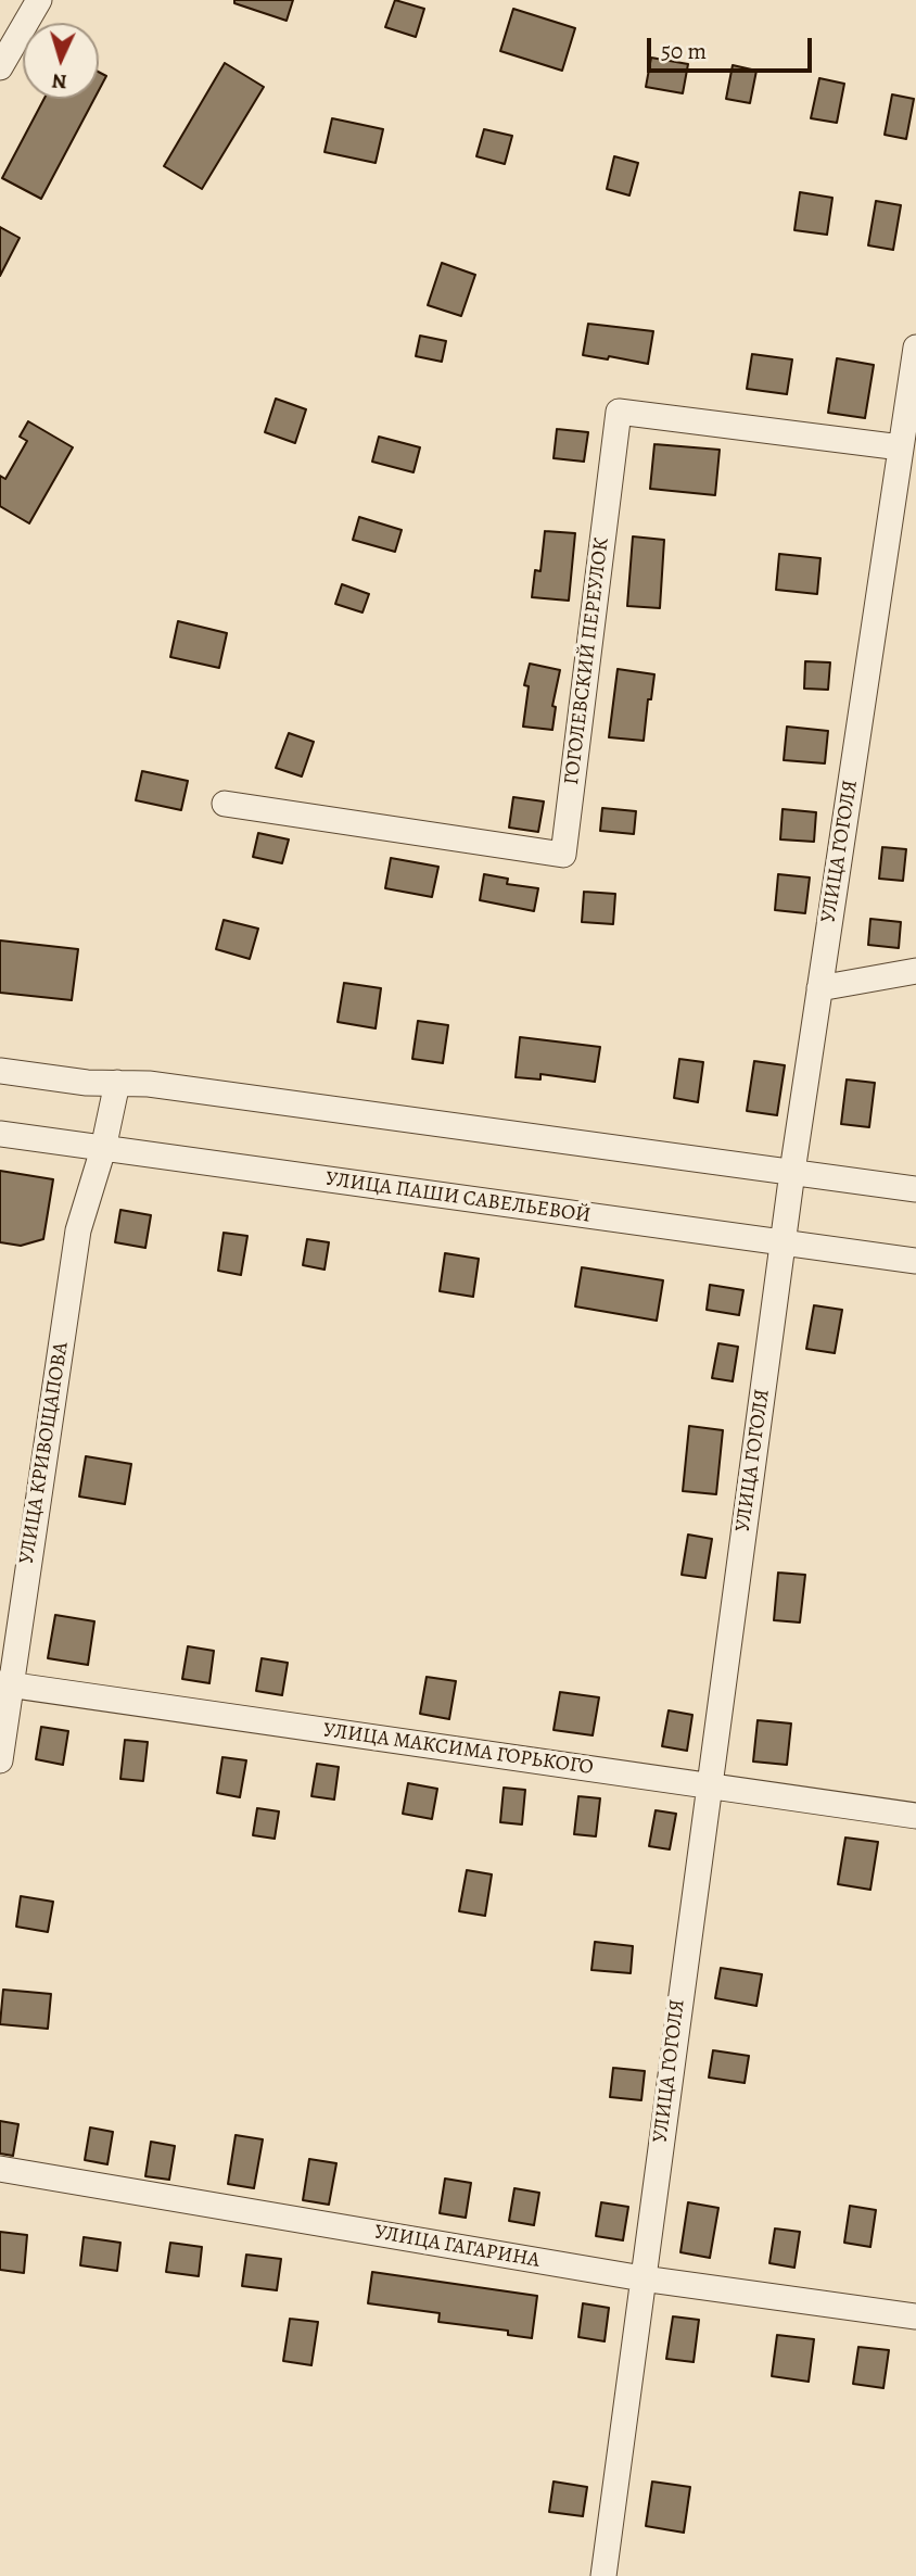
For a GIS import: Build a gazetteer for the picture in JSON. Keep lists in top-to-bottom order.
{
  "streets": {
    "street": [
      "ГОГОЛЕВСКИЙ ПЕРЕУЛОК",
      "УЛИЦА ГОГОЛЯ",
      "УЛИЦА ПАШИ САВЕЛЬЕВОЙ",
      "УЛИЦА КРИВОЩАПОВА",
      "УЛИЦА МАКСИМА ГОРЬКОГО",
      "УЛИЦА ГАГАРИНА"
    ]
  },
  "crossings": [
    ["ГОГОЛЕВСКИЙ ПЕРЕУЛОК", "УЛИЦА ГОГОЛЯ"],
    ["УЛИЦА ГОГОЛЯ", "УЛИЦА ПАШИ САВЕЛЬЕВОЙ"],
    ["УЛИЦА ГОГОЛЯ", "УЛИЦА МАКСИМА ГОРЬКОГО"],
    ["УЛИЦА ГОГОЛЯ", "УЛИЦА ГАГАРИНА"],
    ["УЛИЦА ПАШИ САВЕЛЬЕВОЙ", "УЛИЦА КРИВОЩАПОВА"],
    ["УЛИЦА КРИВОЩАПОВА", "УЛИЦА МАКСИМА ГОРЬКОГО"]
  ],
  "scale_bar": "50 m",
  "north": "bottom"
}
